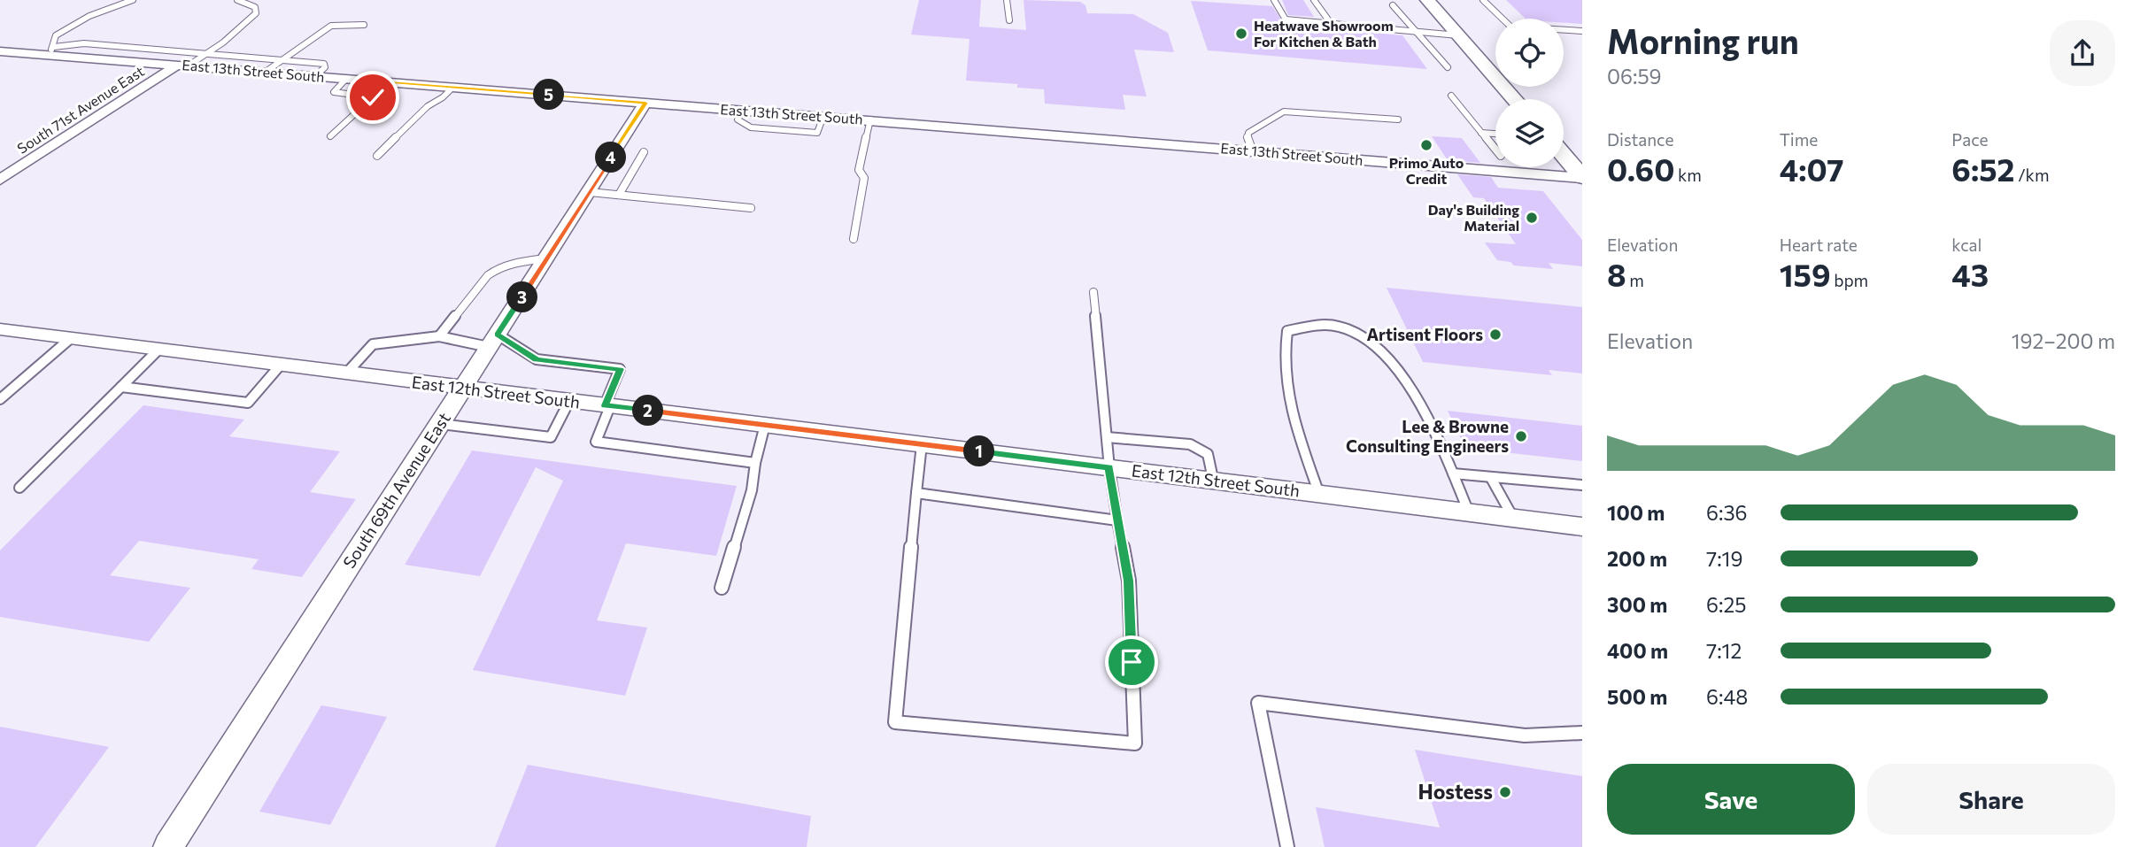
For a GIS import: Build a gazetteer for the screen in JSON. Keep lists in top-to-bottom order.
{
  "streets": {
    "street": [
      "East 13th Street South",
      "South 71st Avenue East",
      "East 12th Street South",
      "South 69th Avenue East"
    ]
  },
  "crossings": [
    ["East 13th Street South", "South 71st Avenue East"],
    ["East 13th Street South", "South 69th Avenue East"],
    ["East 12th Street South", "South 69th Avenue East"]
  ],
  "places": [
    "Heatwave Showroom For Kitchen & Bath",
    "Primo Auto Credit",
    "Day's Building Material",
    "Artisent Floors",
    "Lee & Browne Consulting Engineers",
    "Hostess"
  ],
  "page": {
    "heading": ["Morning run", "06:59"],
    "pins": [
      "5",
      "4",
      "3",
      "2",
      "1"
    ],
    "stats": [
      ["Distance", "0.60 km"],
      ["Time", "4:07"],
      ["Pace", "6:52 /km"],
      ["Elevation", "8 m"],
      ["Heart rate", "159 bpm"],
      ["kcal", "43"]
    ],
    "chart": ["Elevation", "192–200 m"],
    "list": [
      {
        "name": "100 m",
        "note": "6:36"
      },
      {
        "name": "200 m",
        "note": "7:19"
      },
      {
        "name": "300 m",
        "note": "6:25"
      },
      {
        "name": "400 m",
        "note": "7:12"
      },
      {
        "name": "500 m",
        "note": "6:48"
      }
    ],
    "buttons": ["Save", "Share"]
  }
}
